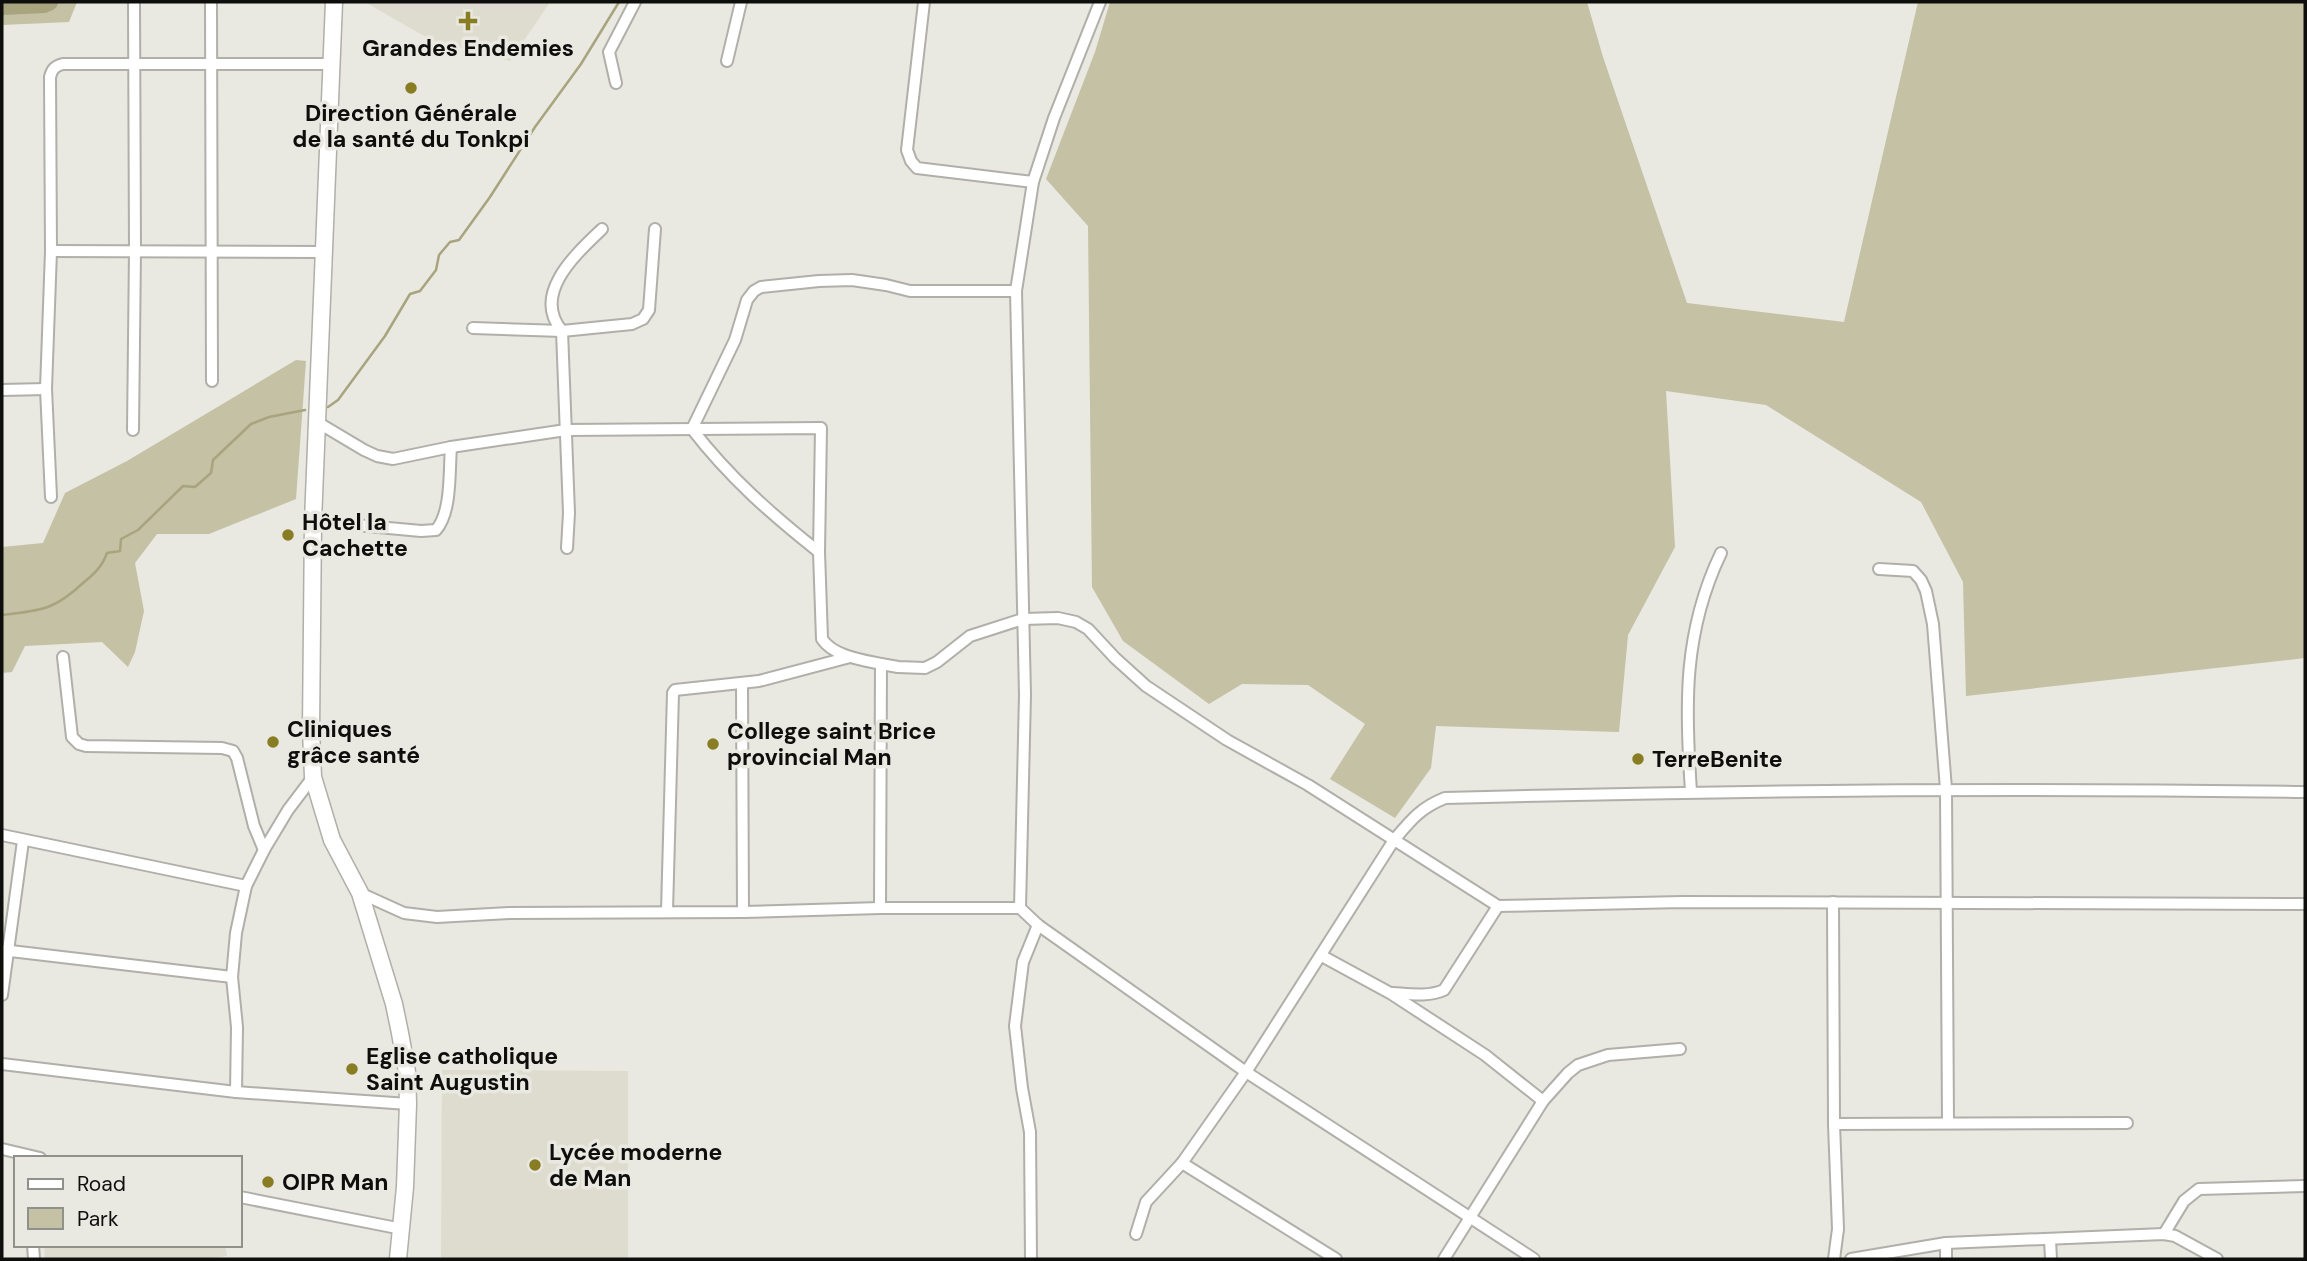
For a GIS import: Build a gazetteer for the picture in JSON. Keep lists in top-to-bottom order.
{
  "places": {
    "health": ["Grandes Endemies"],
    "other": [
      "Direction Générale de la santé du Tonkpi",
      "Hôtel la Cachette",
      "Cliniques grâce santé",
      "College saint Brice provincial Man",
      "TerreBenite",
      "Eglise catholique Saint Augustin",
      "Lycée moderne de Man",
      "OIPR Man"
    ]
  },
  "legend": ["Road", "Park"]
}
